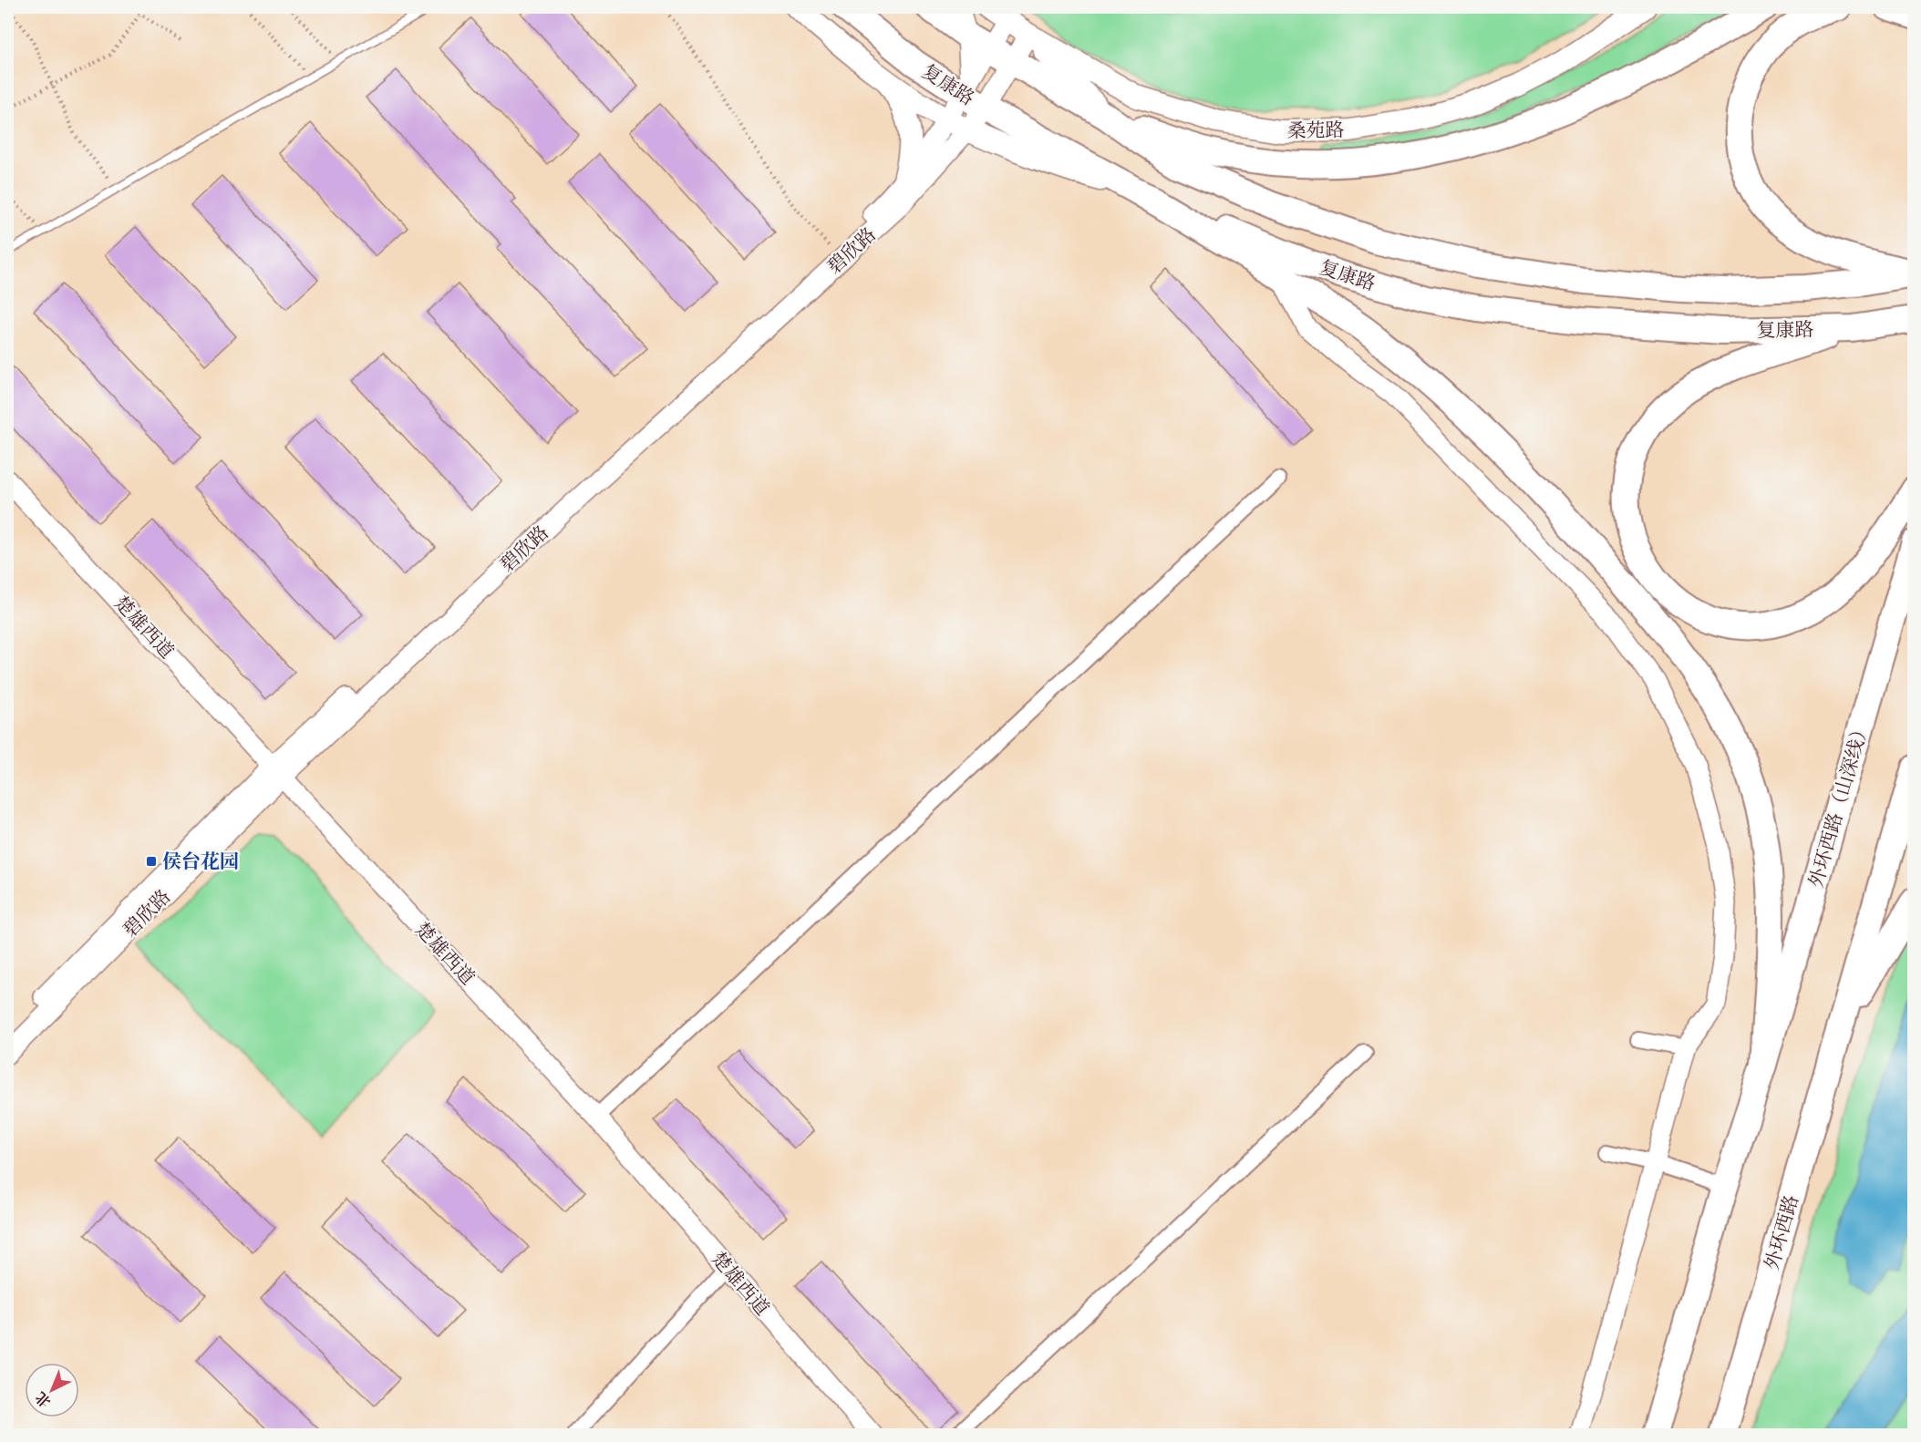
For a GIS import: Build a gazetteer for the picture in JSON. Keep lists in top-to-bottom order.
{
  "streets": {
    "highway": ["复康路", "外环西路（山深线）", "外环西路"],
    "main road": ["桑苑路"],
    "street": ["碧欣路", "楚雄西道"]
  },
  "crossings": [
    ["复康路", "碧欣路"],
    ["桑苑路", "碧欣路"],
    ["碧欣路", "楚雄西道"]
  ],
  "places": {
    "transit": ["侯台花园"]
  },
  "north": "bottom left"
}
